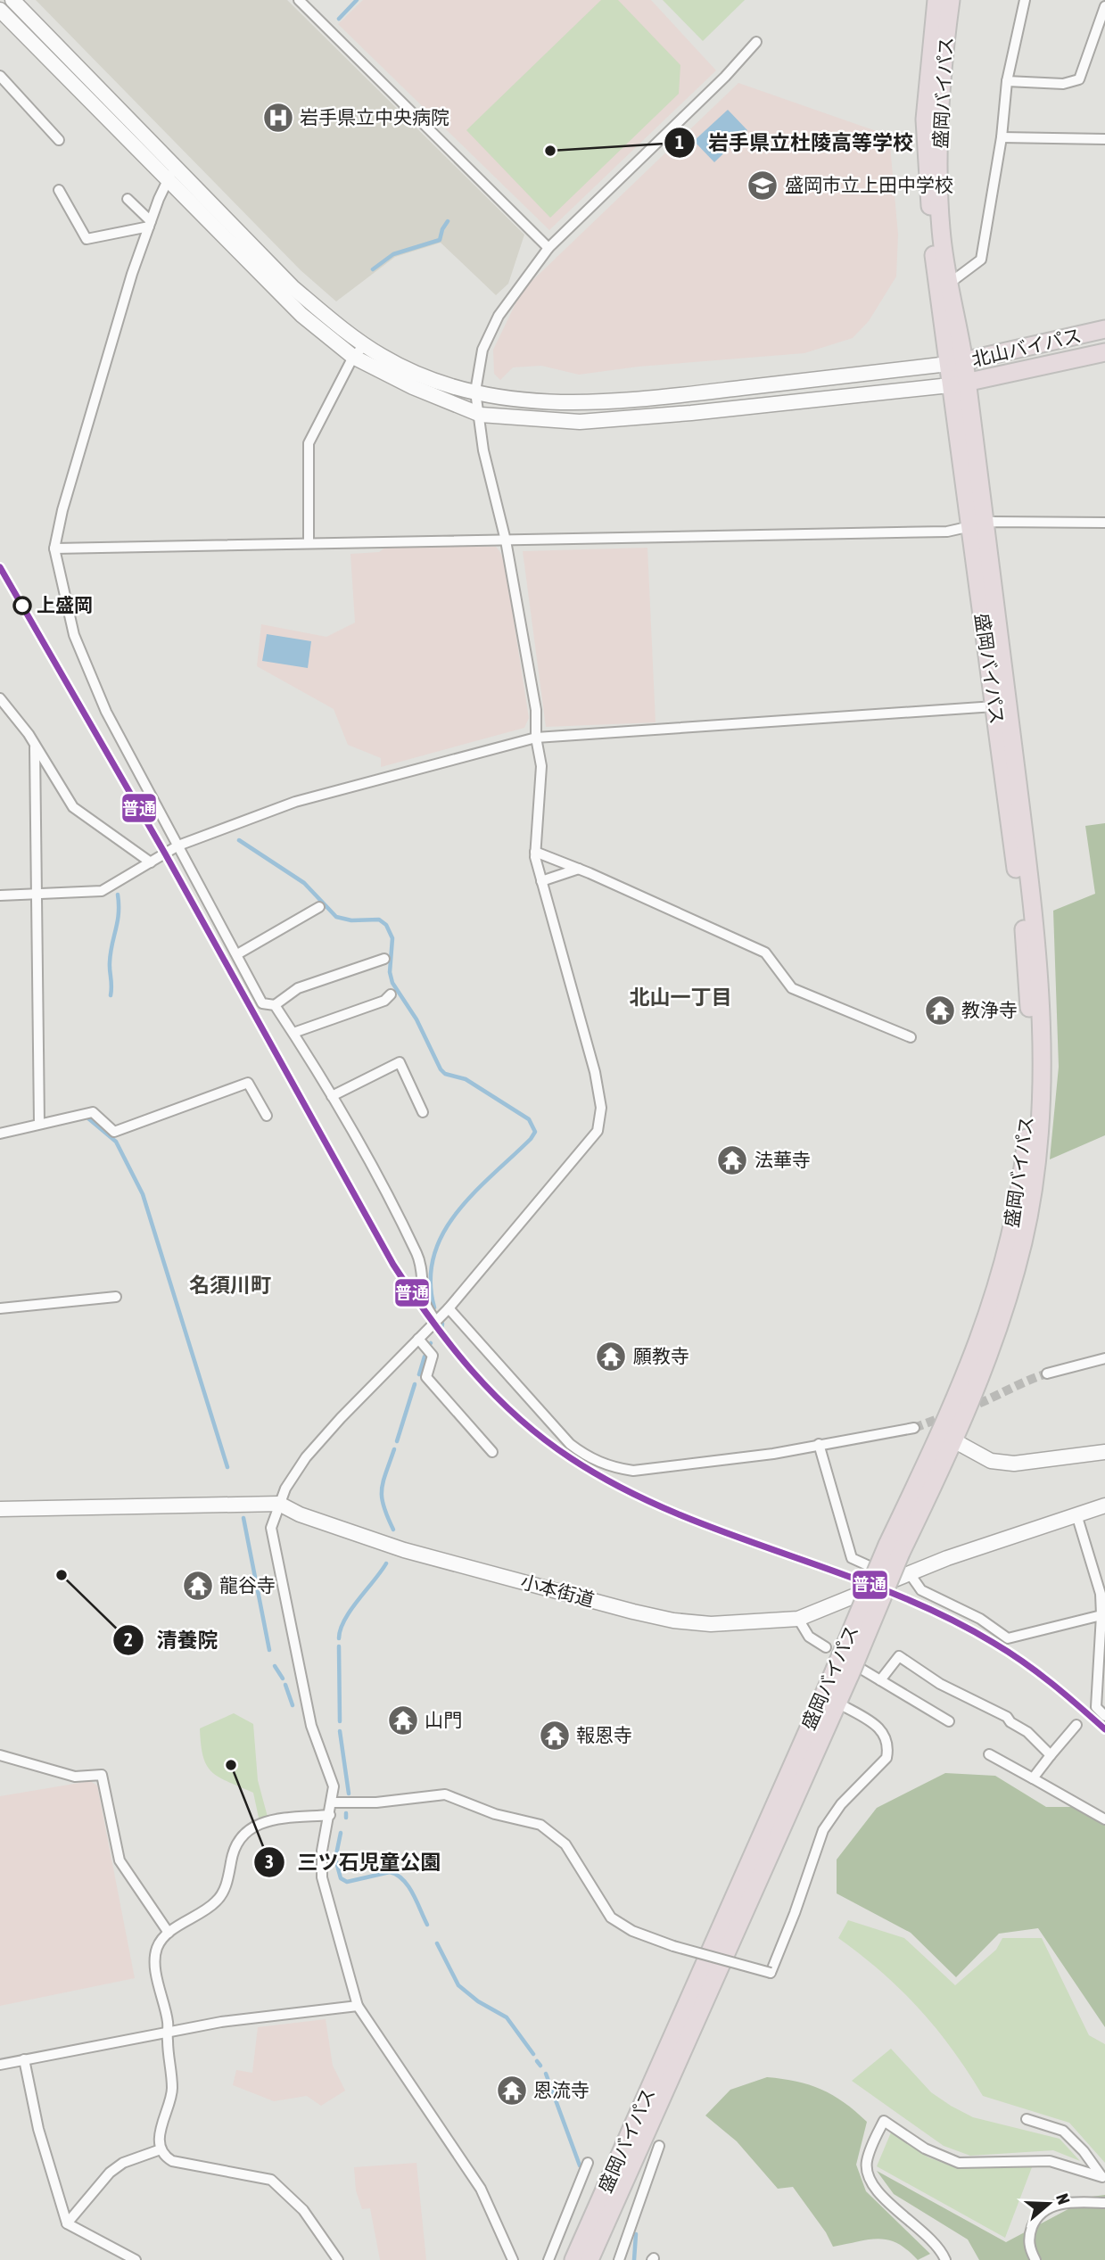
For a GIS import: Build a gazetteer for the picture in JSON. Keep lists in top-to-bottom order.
{
  "streets": {
    "highway": ["盛岡バイパス", "北山バイパス"],
    "street": ["小本街道"]
  },
  "crossings": [
    ["盛岡バイパス", "北山バイパス"]
  ],
  "districts": ["北山一丁目", "名須川町"],
  "places": {
    "hospital": ["岩手県立中央病院"],
    "other": [
      "岩手県立杜陵高等学校",
      "上盛岡",
      "清養院",
      "三ツ石児童公園"
    ],
    "school or university": ["盛岡市立上田中学校"],
    "temple": [
      "教浄寺",
      "法華寺",
      "願教寺",
      "龍谷寺",
      "山門",
      "報恩寺",
      "恩流寺"
    ]
  },
  "lines": ["transit line 普通"],
  "north": "right"
}
